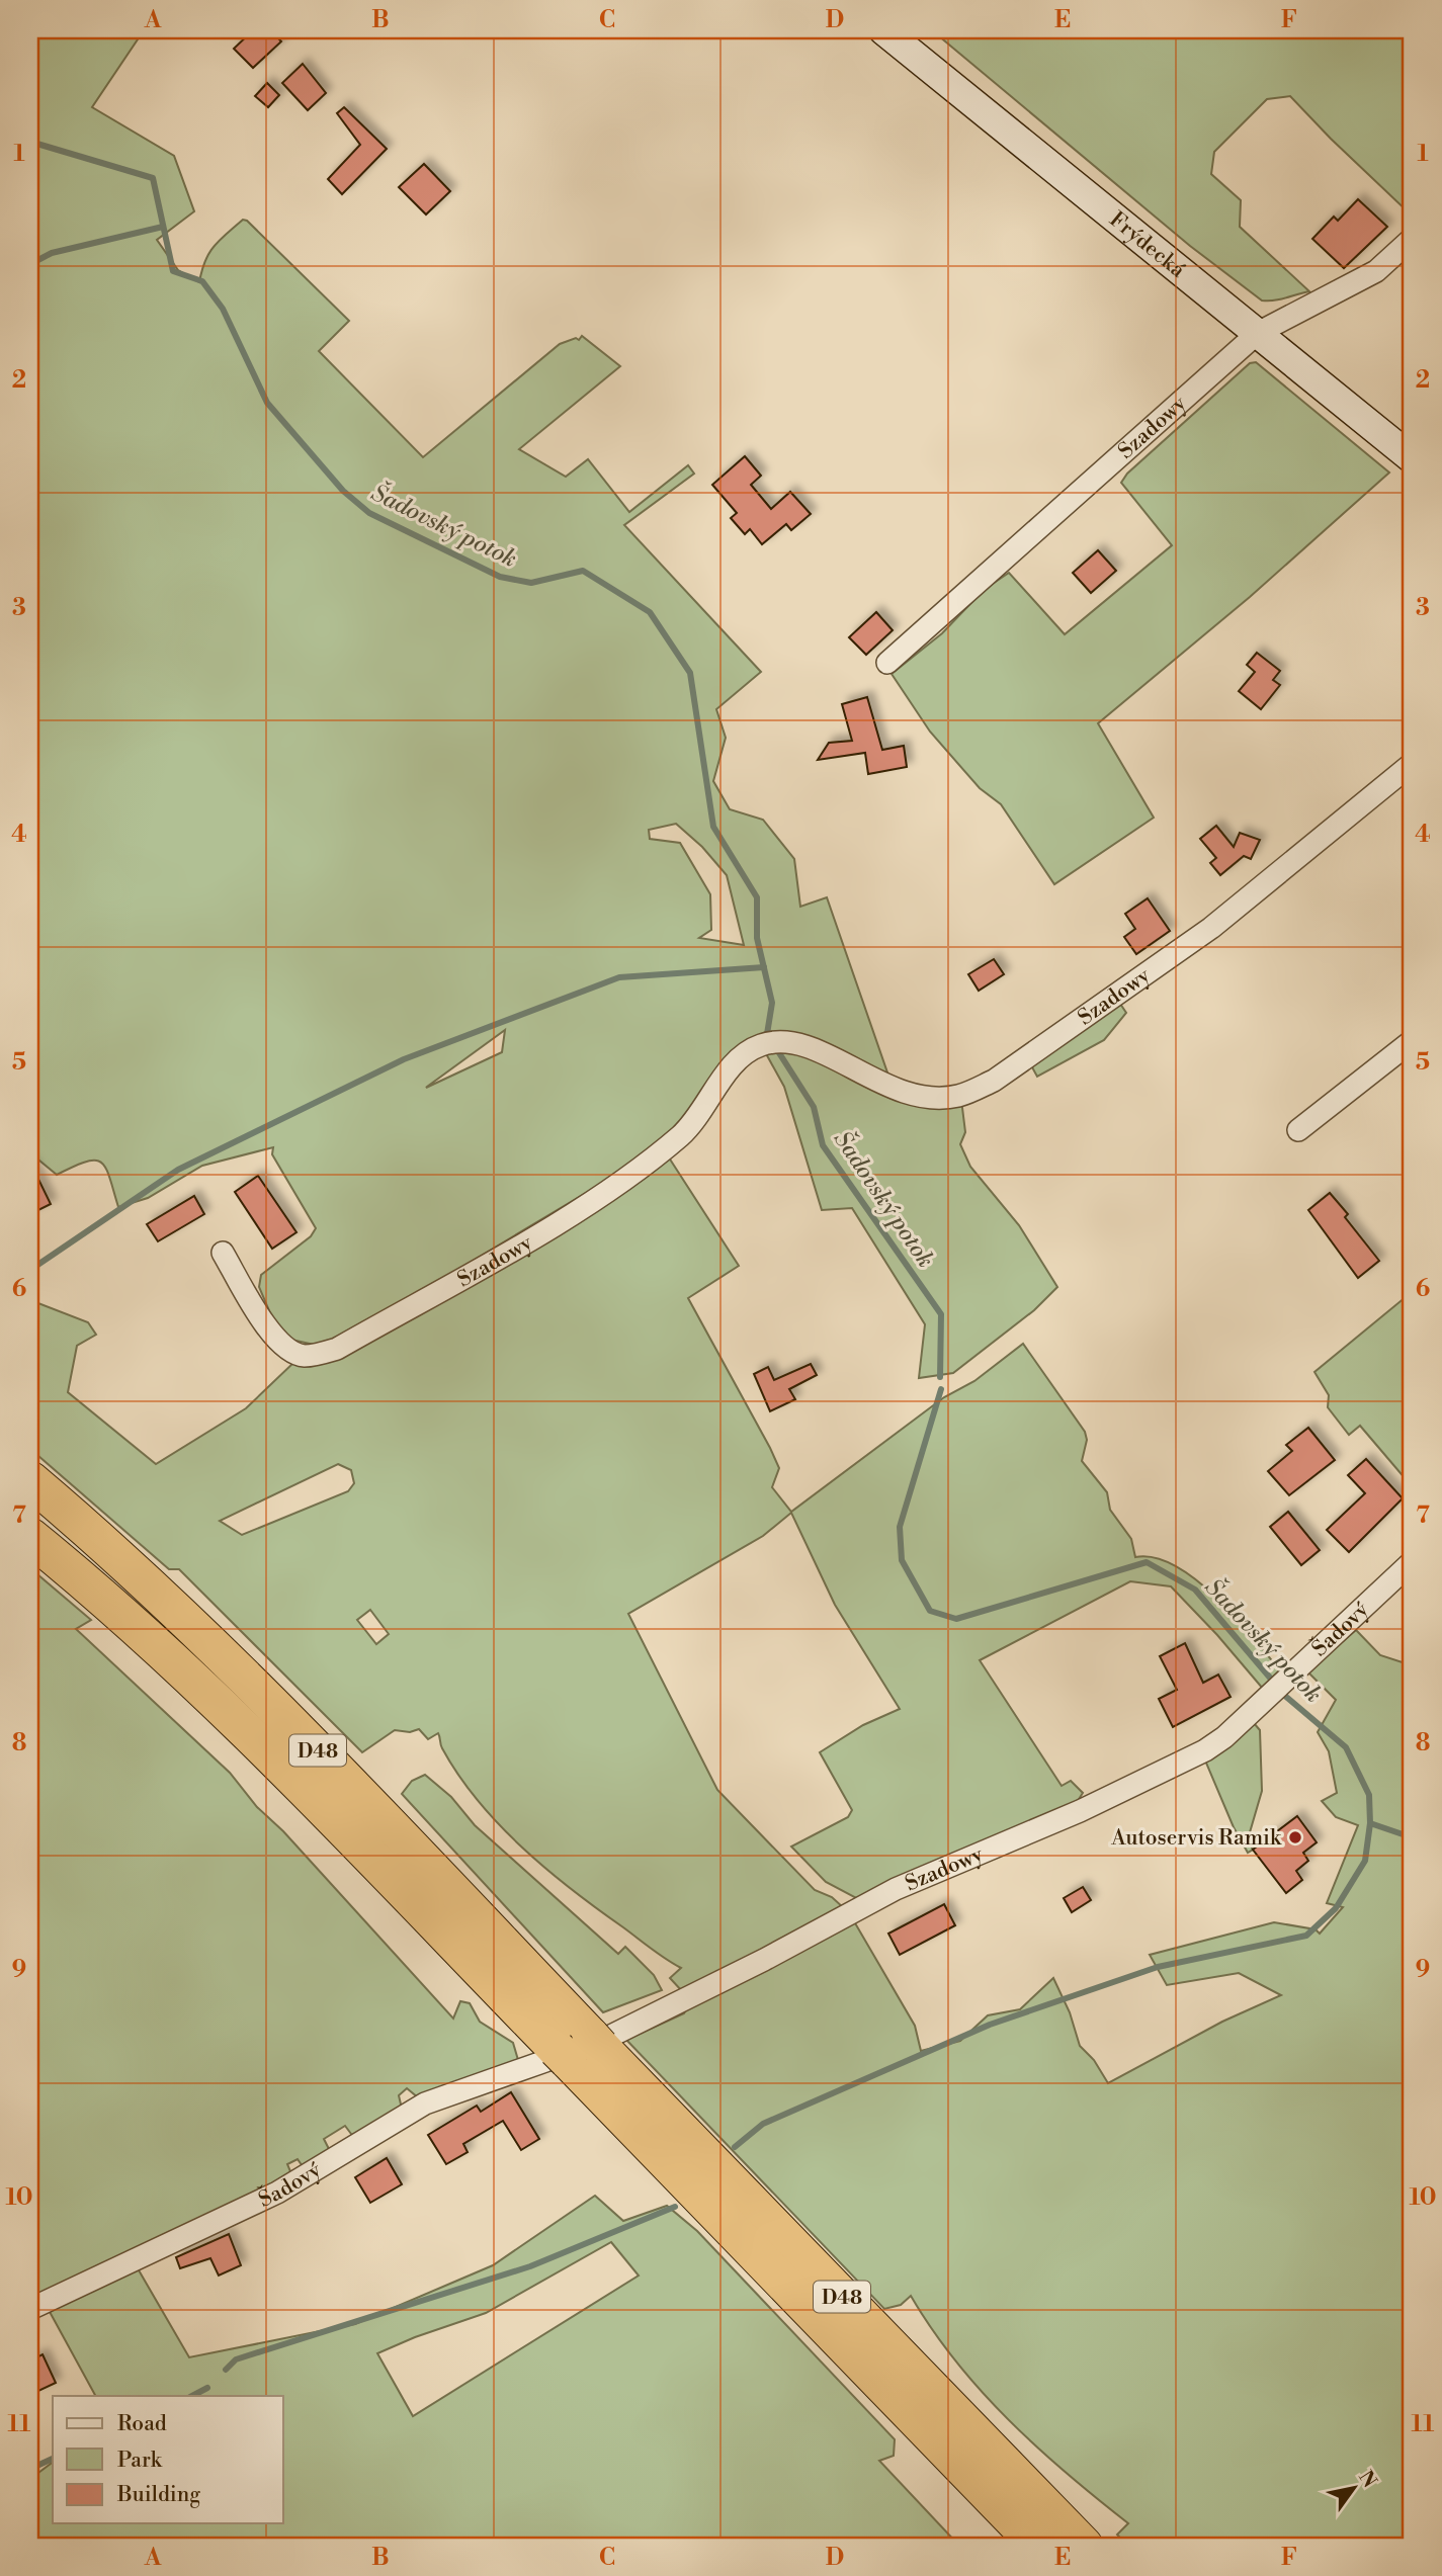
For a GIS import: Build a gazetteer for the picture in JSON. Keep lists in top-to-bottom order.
{
  "streets": {
    "highway": ["D48"],
    "main road": ["Frýdecká"],
    "street": ["Szadowy", "Šadový"]
  },
  "crossings": [
    ["Frýdecká", "Szadowy"],
    ["Szadowy", "Šadový"],
    ["Szadowy", "D48"],
    ["Šadový", "D48"]
  ],
  "water": ["Šadovský potok"],
  "places": ["Autoservis Ramik"],
  "legend": ["Road", "Park", "Building"],
  "north": "top right",
  "grid": {
    "columns": [
      "A",
      "B",
      "C",
      "D",
      "E",
      "F"
    ],
    "rows": [
      "1",
      "2",
      "3",
      "4",
      "5",
      "6",
      "7",
      "8",
      "9",
      "10",
      "11"
    ]
  }
}
